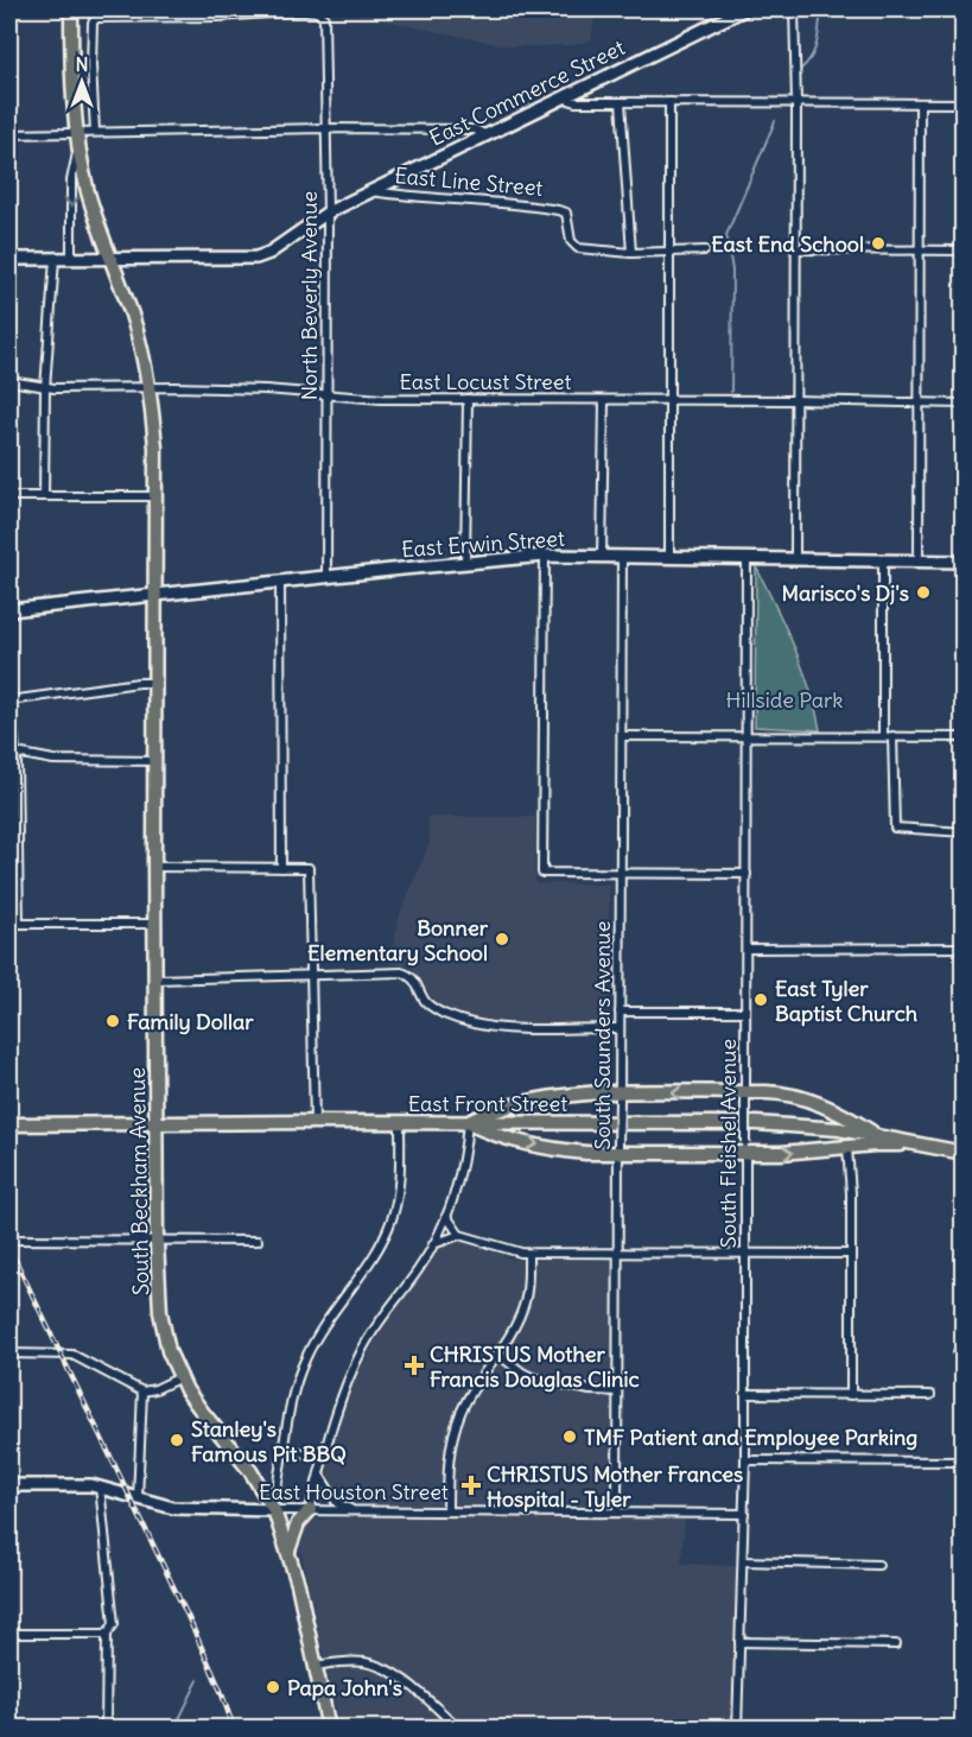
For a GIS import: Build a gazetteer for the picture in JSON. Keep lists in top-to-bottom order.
{
  "streets": {
    "main road": ["East Front Street", "South Beckham Avenue"],
    "street": [
      "East Commerce Street",
      "East Line Street",
      "North Beverly Avenue",
      "East Locust Street",
      "East Erwin Street",
      "South Saunders Avenue",
      "South Fleishel Avenue",
      "East Houston Street"
    ]
  },
  "crossings": [
    ["East Commerce Street", "East Line Street"],
    ["East Commerce Street", "North Beverly Avenue"],
    ["North Beverly Avenue", "East Locust Street"],
    ["North Beverly Avenue", "East Erwin Street"],
    ["East Locust Street", "South Beckham Avenue"],
    ["East Erwin Street", "South Saunders Avenue"],
    ["East Erwin Street", "South Fleishel Avenue"],
    ["East Erwin Street", "South Beckham Avenue"],
    ["South Saunders Avenue", "East Houston Street"],
    ["East Front Street", "South Beckham Avenue"],
    ["South Fleishel Avenue", "East Houston Street"],
    ["South Beckham Avenue", "East Houston Street"]
  ],
  "parks": ["Hillside Park"],
  "places": {
    "other": [
      "East End School",
      "Marisco's Dj's",
      "Bonner Elementary School",
      "East Tyler Baptist Church",
      "Family Dollar",
      "TMF Patient and Employee Parking",
      "Stanley's Famous Pit BBQ",
      "Papa John's"
    ],
    "health": ["CHRISTUS Mother Francis Douglas Clinic", "CHRISTUS Mother Frances Hospital - Tyler"]
  },
  "north": "top"
}
